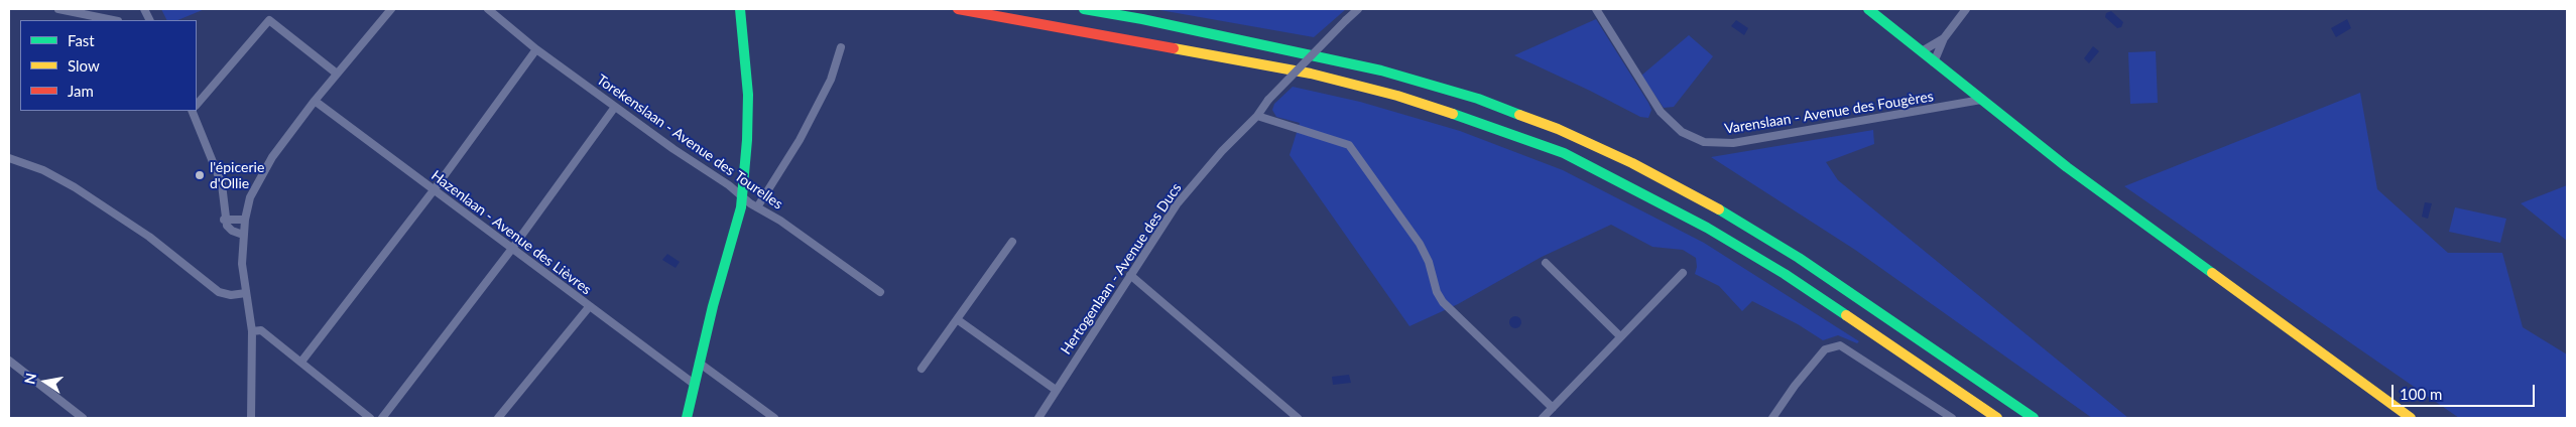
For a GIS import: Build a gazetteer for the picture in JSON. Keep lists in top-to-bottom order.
{
  "streets": {
    "street": [
      "Varenslaan - Avenue des Fougères",
      "Torekenslaan - Avenue des Tourelles",
      "Hazenlaan - Avenue des Lièvres",
      "Hertogenlaan - Avenue des Ducs"
    ]
  },
  "places": ["l'épicerie d'Ollie"],
  "legend": ["Fast", "Slow", "Jam"],
  "scale_bar": "100 m",
  "north": "left"
}
